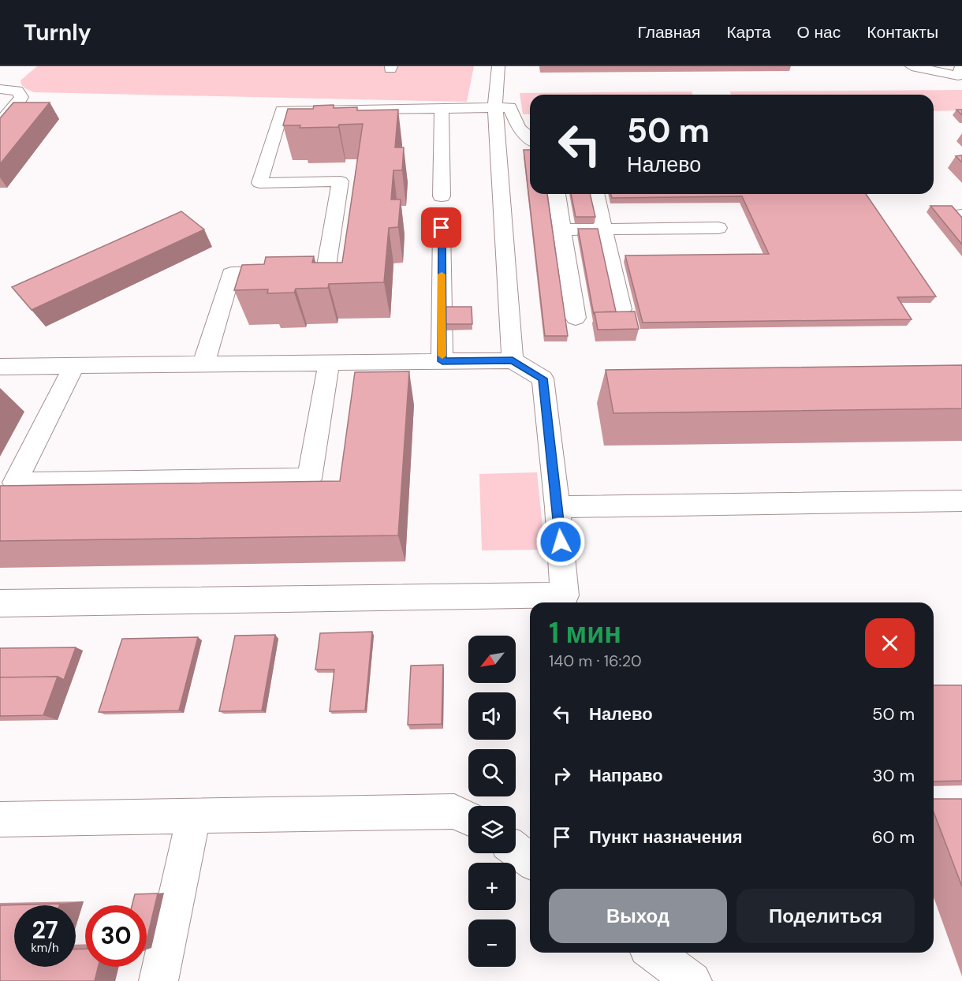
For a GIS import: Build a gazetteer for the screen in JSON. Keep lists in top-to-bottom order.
{
  "north": "bottom left",
  "page": {
    "header": "Turnly",
    "nav": [
      "Главная",
      "Карта",
      "О нас",
      "Контакты"
    ],
    "turn": ["50 m", "Налево"],
    "heading": ["1 мин", "140 m · 16:20"],
    "map_buttons": ["+", "−"],
    "list": [
      {
        "name": "Налево",
        "value": "50 m"
      },
      {
        "name": "Направо",
        "value": "30 m"
      },
      {
        "name": "Пункт назначения",
        "value": "60 m"
      }
    ],
    "buttons": ["Выход", "Поделиться"],
    "speed": "27 km/h",
    "limit": "30"
  }
}
